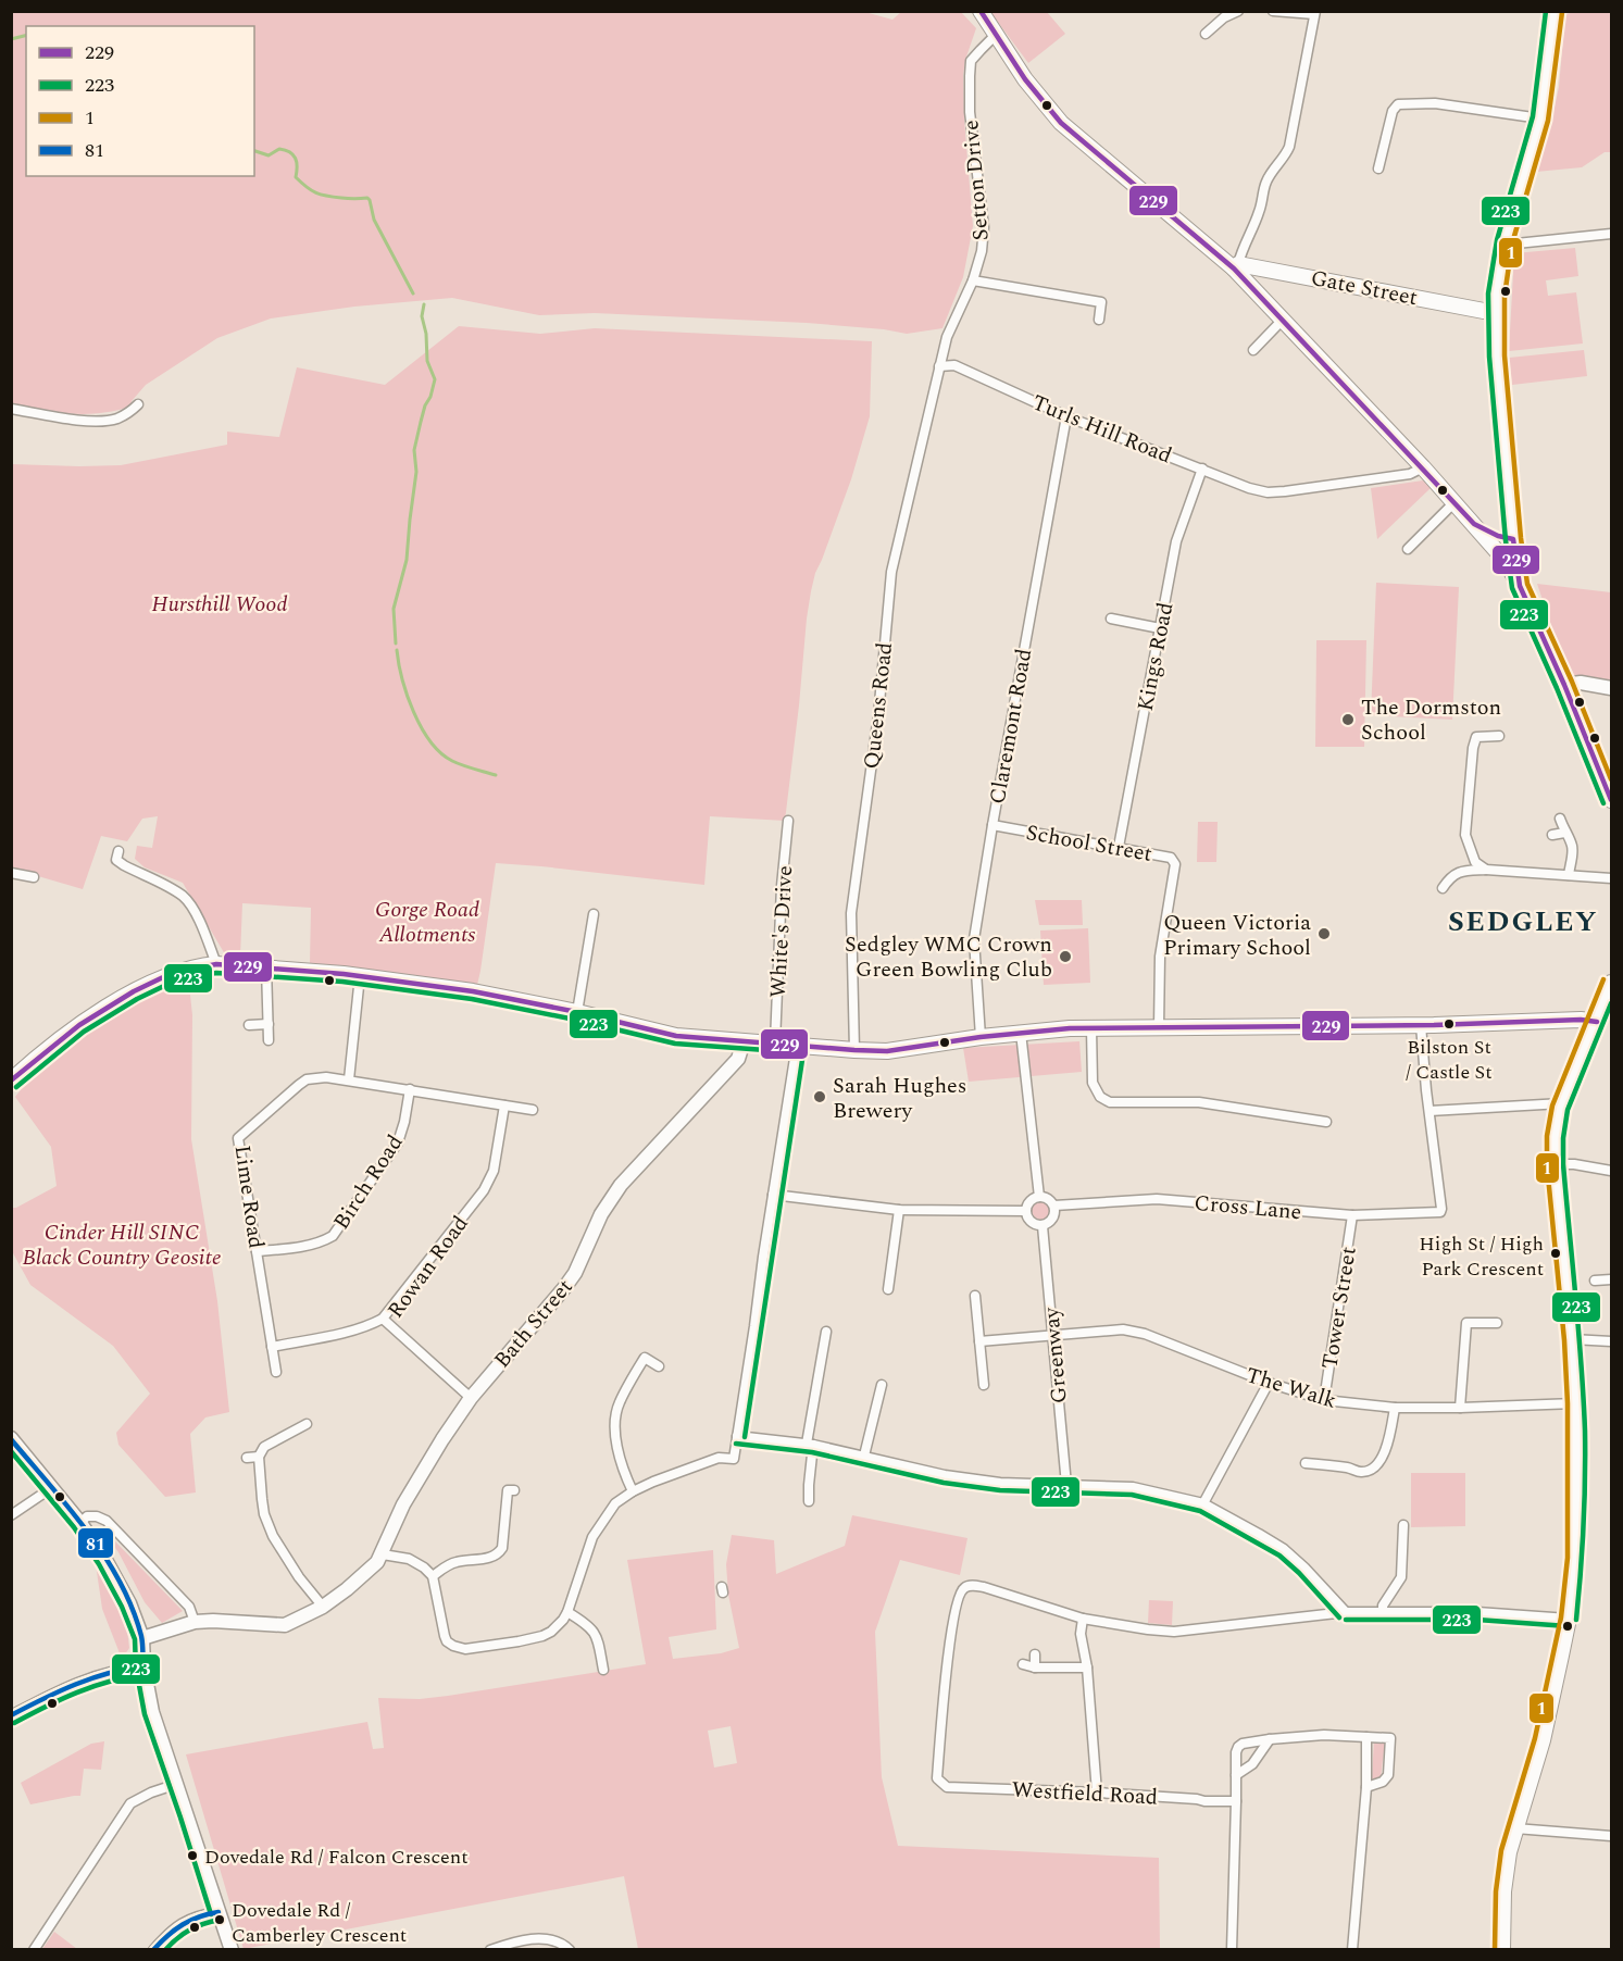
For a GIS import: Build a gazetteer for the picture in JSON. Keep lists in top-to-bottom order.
{
  "streets": {
    "main road": ["Gate Street"],
    "street": [
      "Setton Drive",
      "Turls Hill Road",
      "Kings Road",
      "Queens Road",
      "Claremont Road",
      "School Street",
      "White's Drive",
      "Birch Road",
      "Lime Road",
      "Cross Lane",
      "Rowan Road",
      "Tower Street",
      "Bath Street",
      "Greenway",
      "The Walk",
      "Westfield Road"
    ]
  },
  "crossings": [
    ["Setton Drive", "Turls Hill Road"],
    ["Setton Drive", "Queens Road"],
    ["Turls Hill Road", "Kings Road"],
    ["Turls Hill Road", "Queens Road"],
    ["Turls Hill Road", "Claremont Road"],
    ["Kings Road", "School Street"],
    ["Claremont Road", "School Street"],
    ["Birch Road", "Lime Road"],
    ["Cross Lane", "Tower Street"],
    ["Cross Lane", "Greenway"],
    ["Rowan Road", "Bath Street"],
    ["Tower Street", "The Walk"],
    ["Greenway", "The Walk"]
  ],
  "districts": ["SEDGLEY"],
  "parks": ["Hursthill Wood", "Gorge Road Allotments", "Cinder Hill SINC Black Country Geosite"],
  "places": [
    "The Dormston School",
    "Queen Victoria Primary School",
    "Sedgley WMC Crown Green Bowling Club",
    "Bilston St / Castle St",
    "Sarah Hughes Brewery",
    "High St / High Park Crescent",
    "Dovedale Rd / Falcon Crescent",
    "Dovedale Rd / Camberley Crescent"
  ],
  "lines": [
    "transit line 229",
    "transit line 223",
    "transit line 1",
    "transit line 81"
  ],
  "legend": [
    "229",
    "223",
    "1",
    "81"
  ]
}
